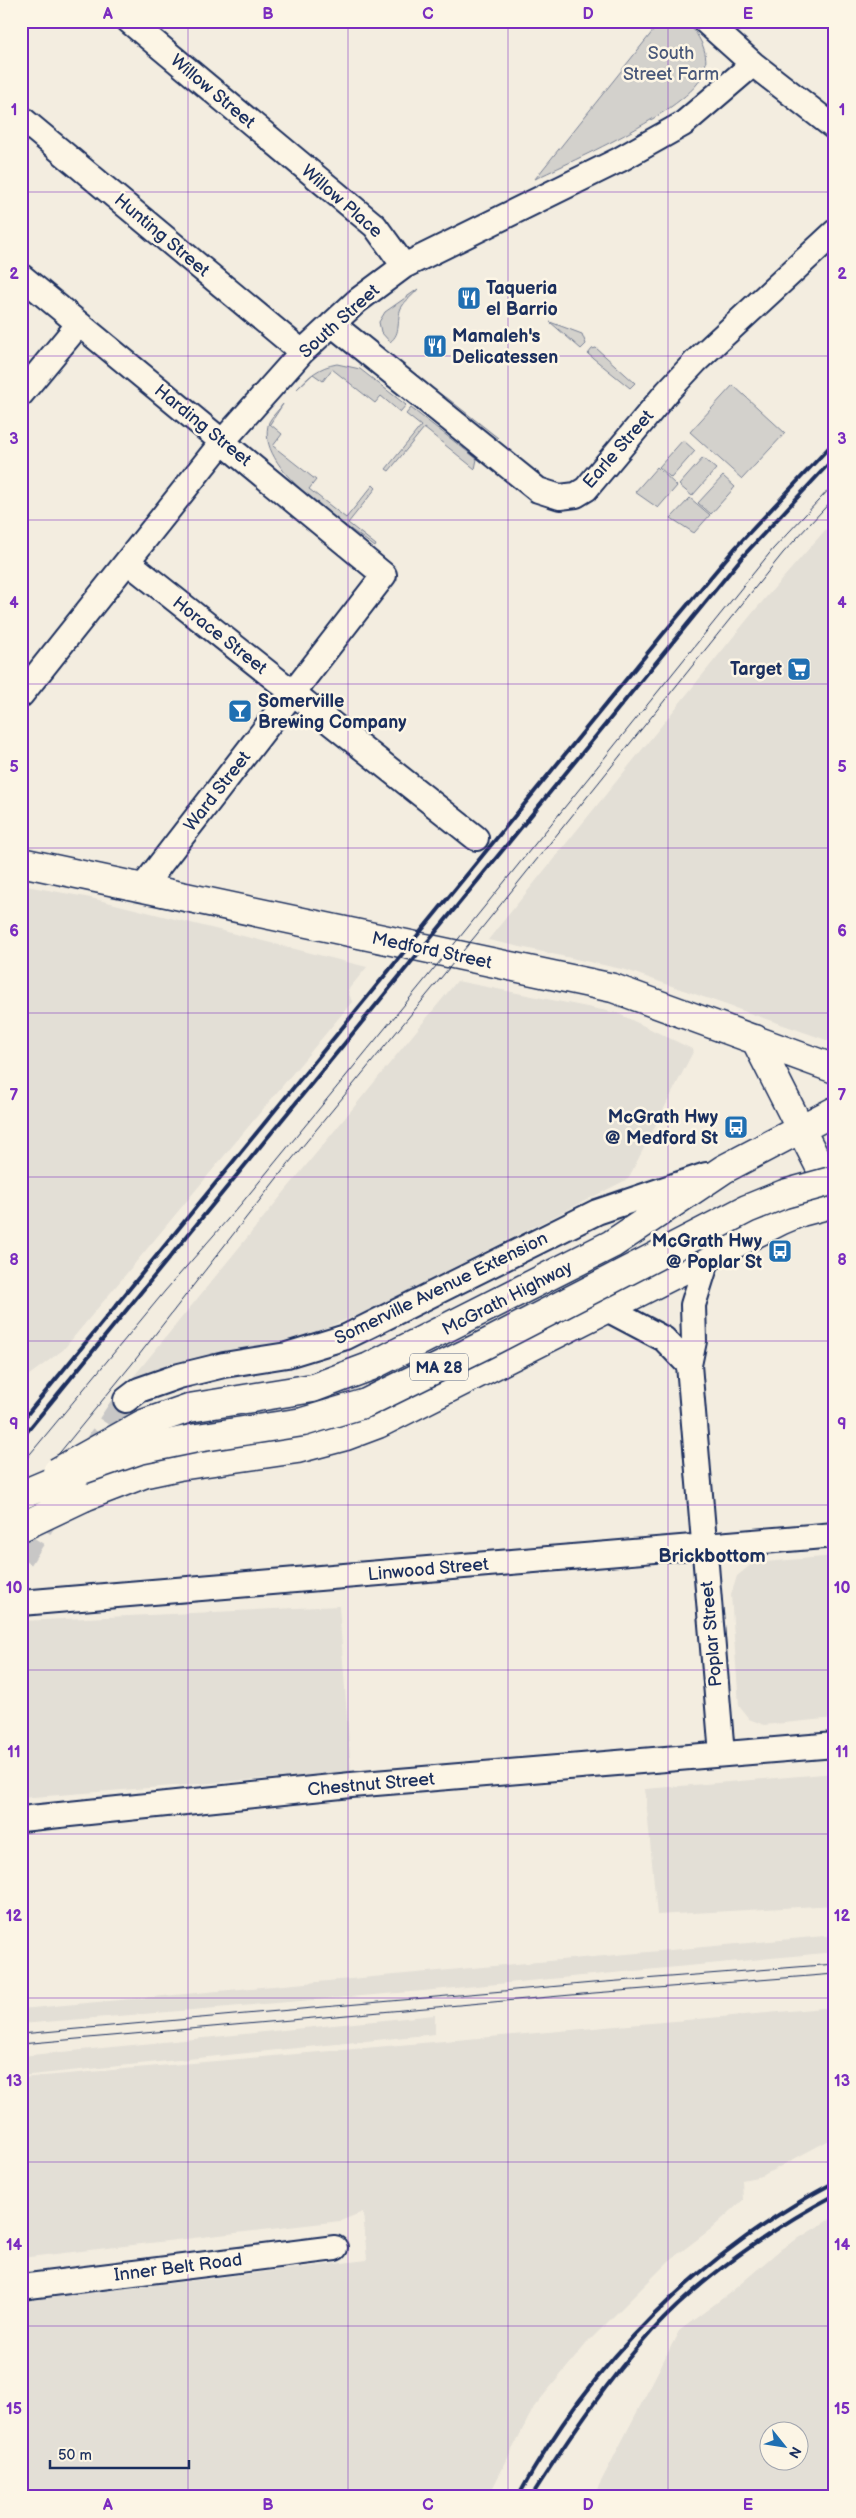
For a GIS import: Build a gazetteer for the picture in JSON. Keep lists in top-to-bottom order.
{
  "streets": {
    "main road": ["Medford Street", "McGrath Highway", "MA 28"],
    "street": [
      "Willow Street",
      "Willow Place",
      "Hunting Street",
      "South Street",
      "Harding Street",
      "Earle Street",
      "Horace Street",
      "Ward Street",
      "Somerville Avenue Extension",
      "Linwood Street",
      "Poplar Street",
      "Chestnut Street",
      "Inner Belt Road"
    ]
  },
  "crossings": [
    ["Willow Street", "Willow Place"],
    ["Willow Place", "South Street"],
    ["Hunting Street", "South Street"],
    ["South Street", "Harding Street"],
    ["South Street", "Earle Street"],
    ["South Street", "Horace Street"],
    ["Harding Street", "Ward Street"],
    ["Horace Street", "Ward Street"],
    ["Ward Street", "Medford Street"],
    ["Somerville Avenue Extension", "McGrath Highway"],
    ["MA 28", "Poplar Street"],
    ["Linwood Street", "Poplar Street"],
    ["Poplar Street", "Chestnut Street"]
  ],
  "districts": ["Brickbottom"],
  "parks": ["South Street Farm"],
  "places": {
    "restaurant": ["Taqueria el Barrio", "Mamaleh's Delicatessen"],
    "supermarket": ["Target"],
    "bar": ["Somerville Brewing Company"],
    "bus stop": ["McGrath Hwy @ Medford St", "McGrath Hwy @ Poplar St"]
  },
  "scale_bar": "50 m",
  "north": "bottom right",
  "grid": {
    "columns": [
      "A",
      "B",
      "C",
      "D",
      "E"
    ],
    "rows": [
      "1",
      "2",
      "3",
      "4",
      "5",
      "6",
      "7",
      "8",
      "9",
      "10",
      "11",
      "12",
      "13",
      "14",
      "15"
    ]
  }
}
